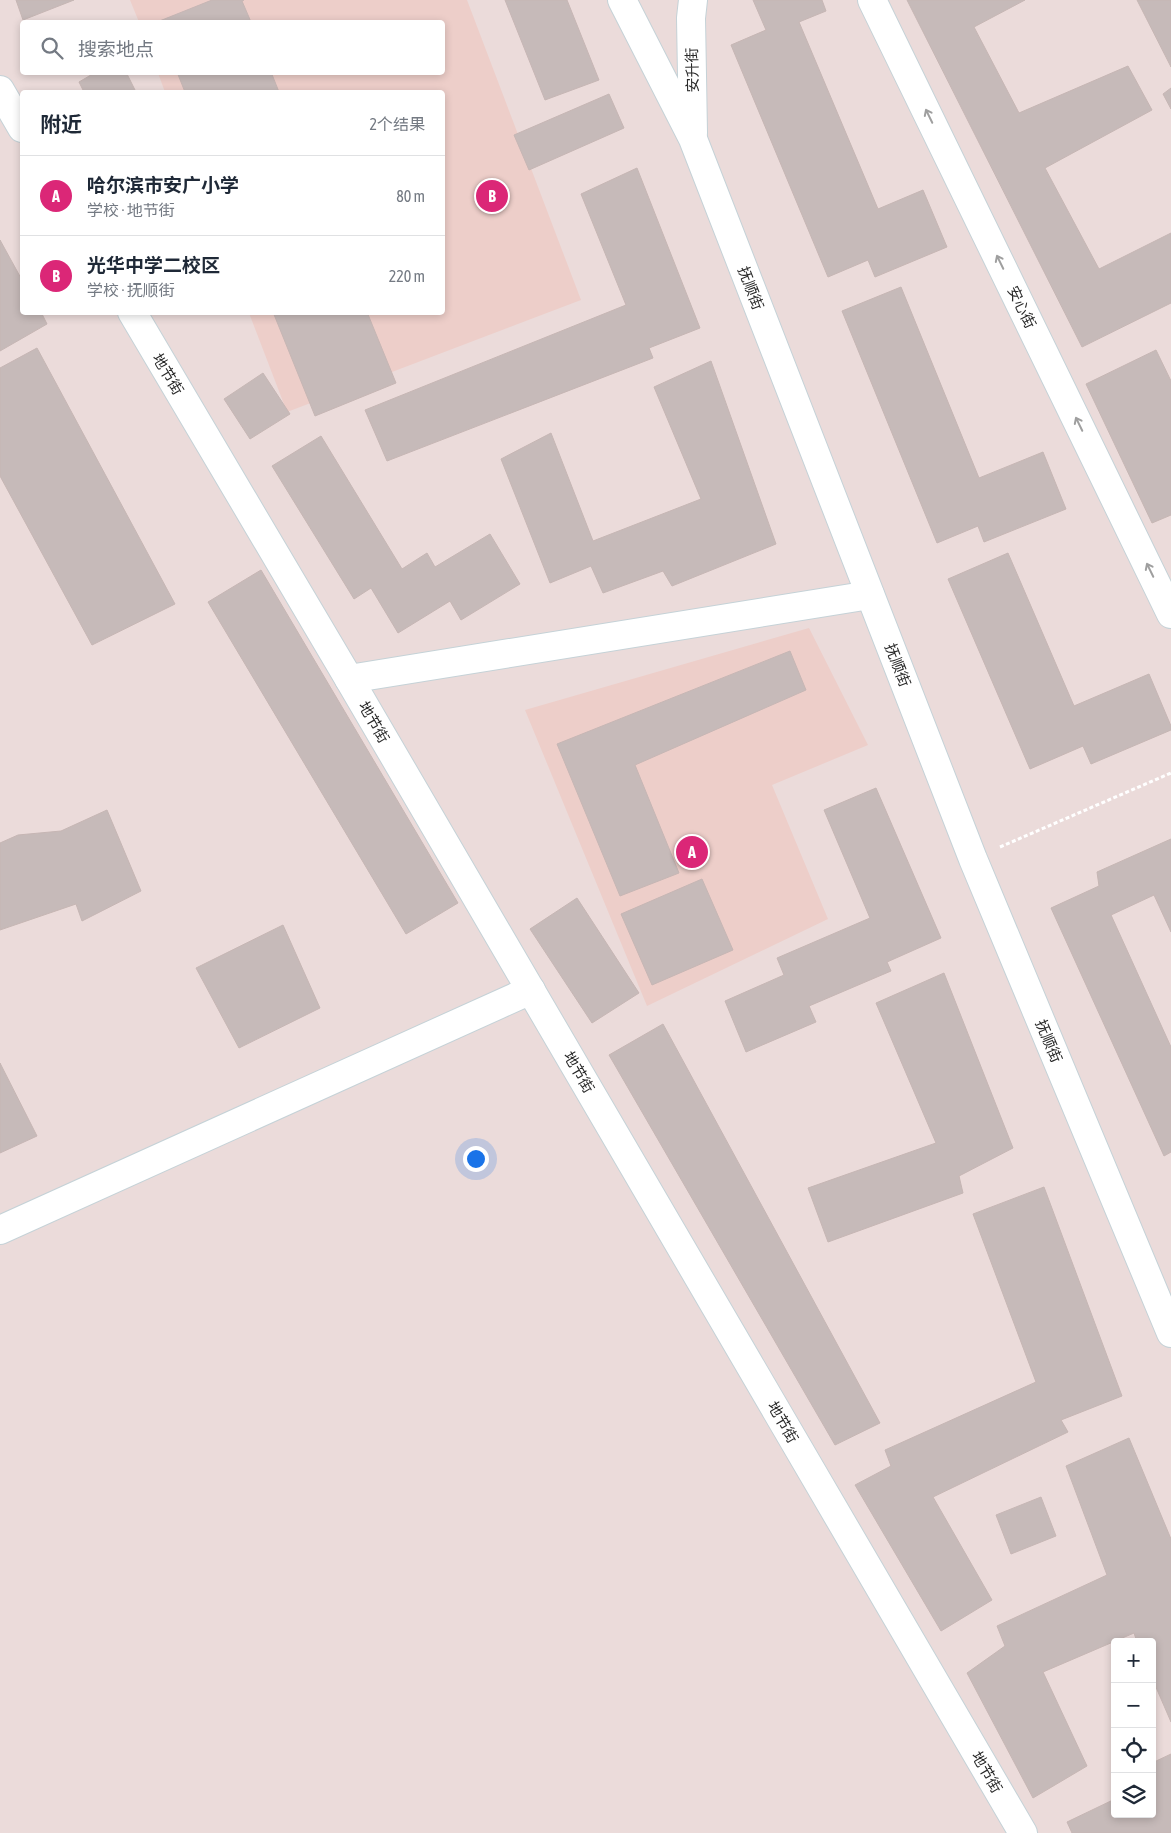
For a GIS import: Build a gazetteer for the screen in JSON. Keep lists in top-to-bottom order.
{
  "streets": {
    "street": [
      "安升街",
      "抚顺街",
      "安心街",
      "地节街"
    ]
  },
  "crossings": [
    ["安升街", "抚顺街"]
  ],
  "one_way": ["安心街"],
  "page": {
    "search": "搜索地点",
    "heading": ["附近", "2个结果"],
    "list": [
      {
        "mark": "A",
        "name": "哈尔滨市安广小学",
        "note": "学校 · 地节街",
        "value": "80 m"
      },
      {
        "mark": "B",
        "name": "光华中学二校区",
        "note": "学校 · 抚顺街",
        "value": "220 m"
      }
    ],
    "pins": ["B", "A"],
    "map_buttons": ["+", "−"]
  }
}
